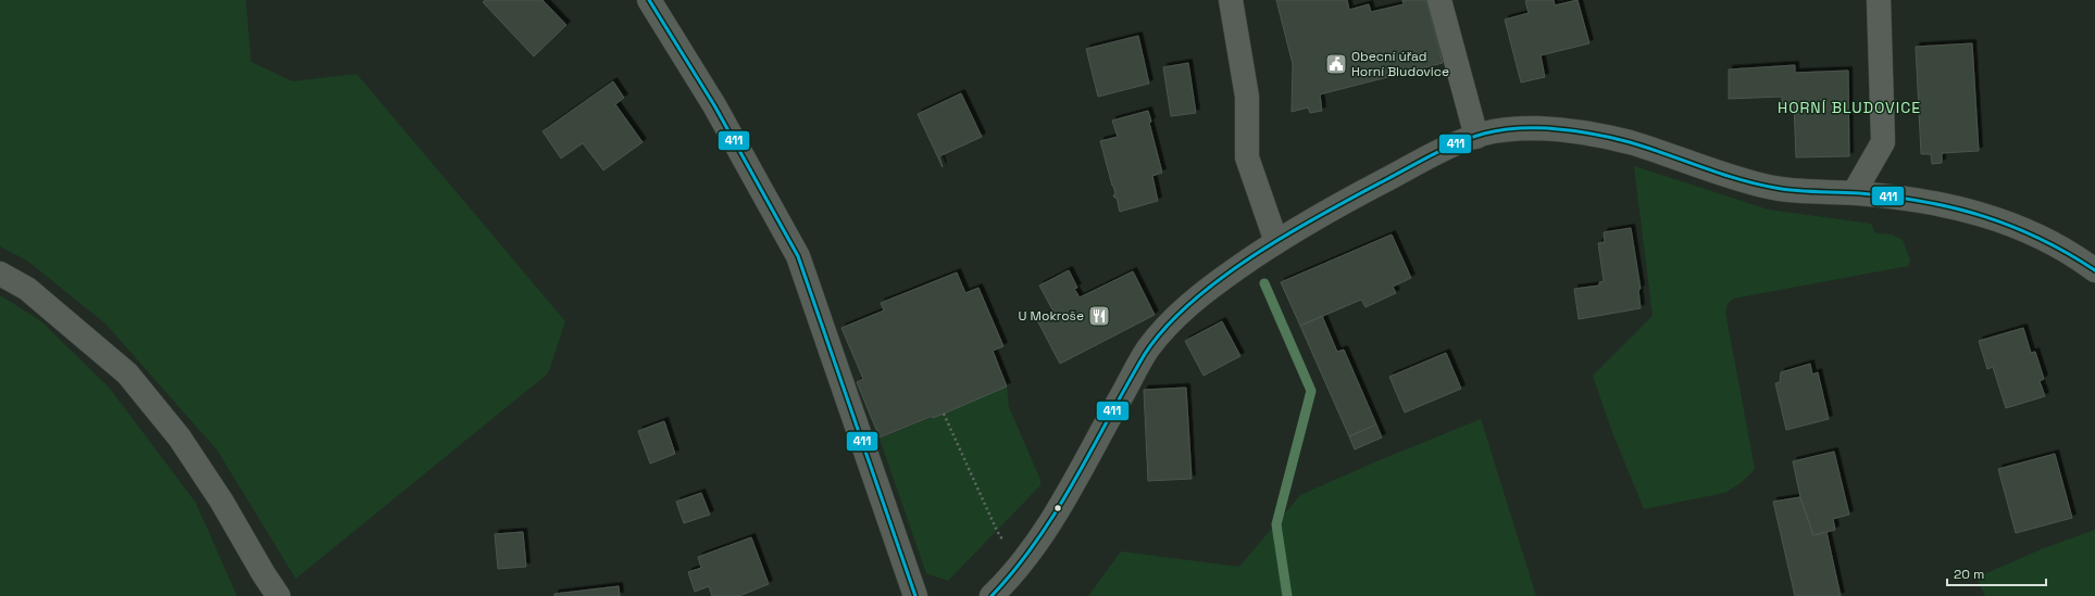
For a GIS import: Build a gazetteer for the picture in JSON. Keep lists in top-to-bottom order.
{
  "districts": ["HORNÍ BLUDOVICE"],
  "places": {
    "public building": ["Obecní úřad Horní Bludovice"],
    "restaurant": ["U Mokroše"]
  },
  "lines": ["transit line 411"],
  "scale_bar": "20 m"
}
